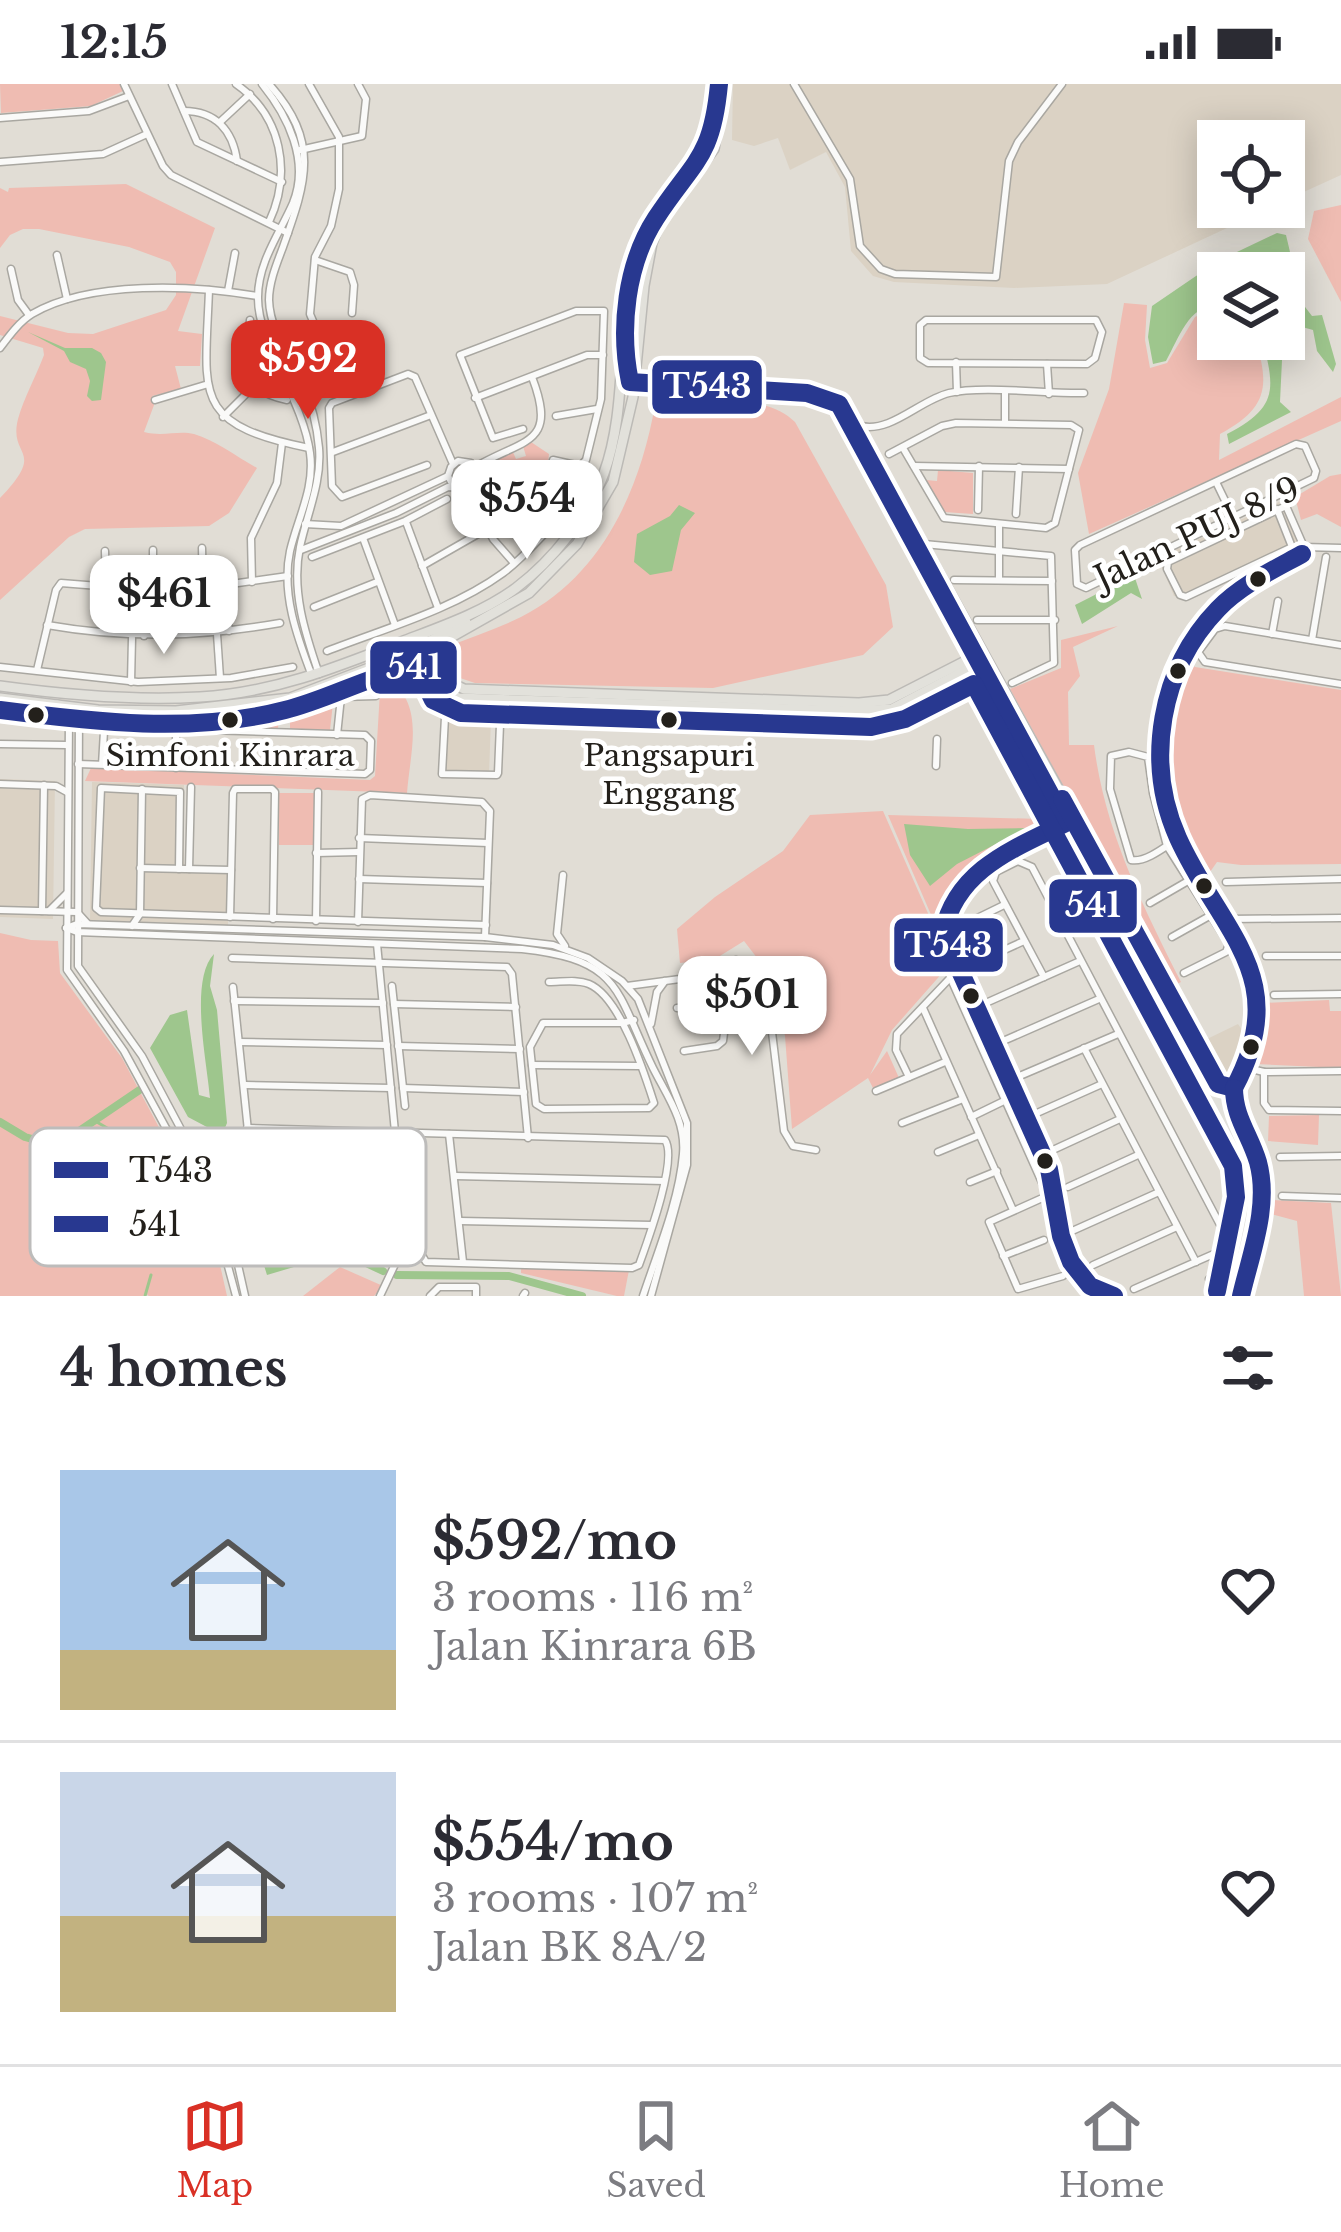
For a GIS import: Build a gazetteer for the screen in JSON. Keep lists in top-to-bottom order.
{
  "streets": {
    "street": ["Jalan PUJ 8/9"]
  },
  "places": ["Simfoni Kinrara", "Pangsapuri Enggang"],
  "lines": ["transit line T543", "transit line 541"],
  "legend": ["T543", "541"],
  "page": {
    "status": "12:15",
    "price": [
      "$592",
      "$554",
      "$461",
      "$501"
    ],
    "heading": "4 homes",
    "list": [
      {
        "name": "$592/mo",
        "note": "3 rooms · 116 m² · Jalan Kinrara 6B"
      },
      {
        "name": "$554/mo",
        "note": "3 rooms · 107 m² · Jalan BK 8A/2"
      }
    ],
    "tabs": ["Map", "Saved", "Home"]
  }
}
